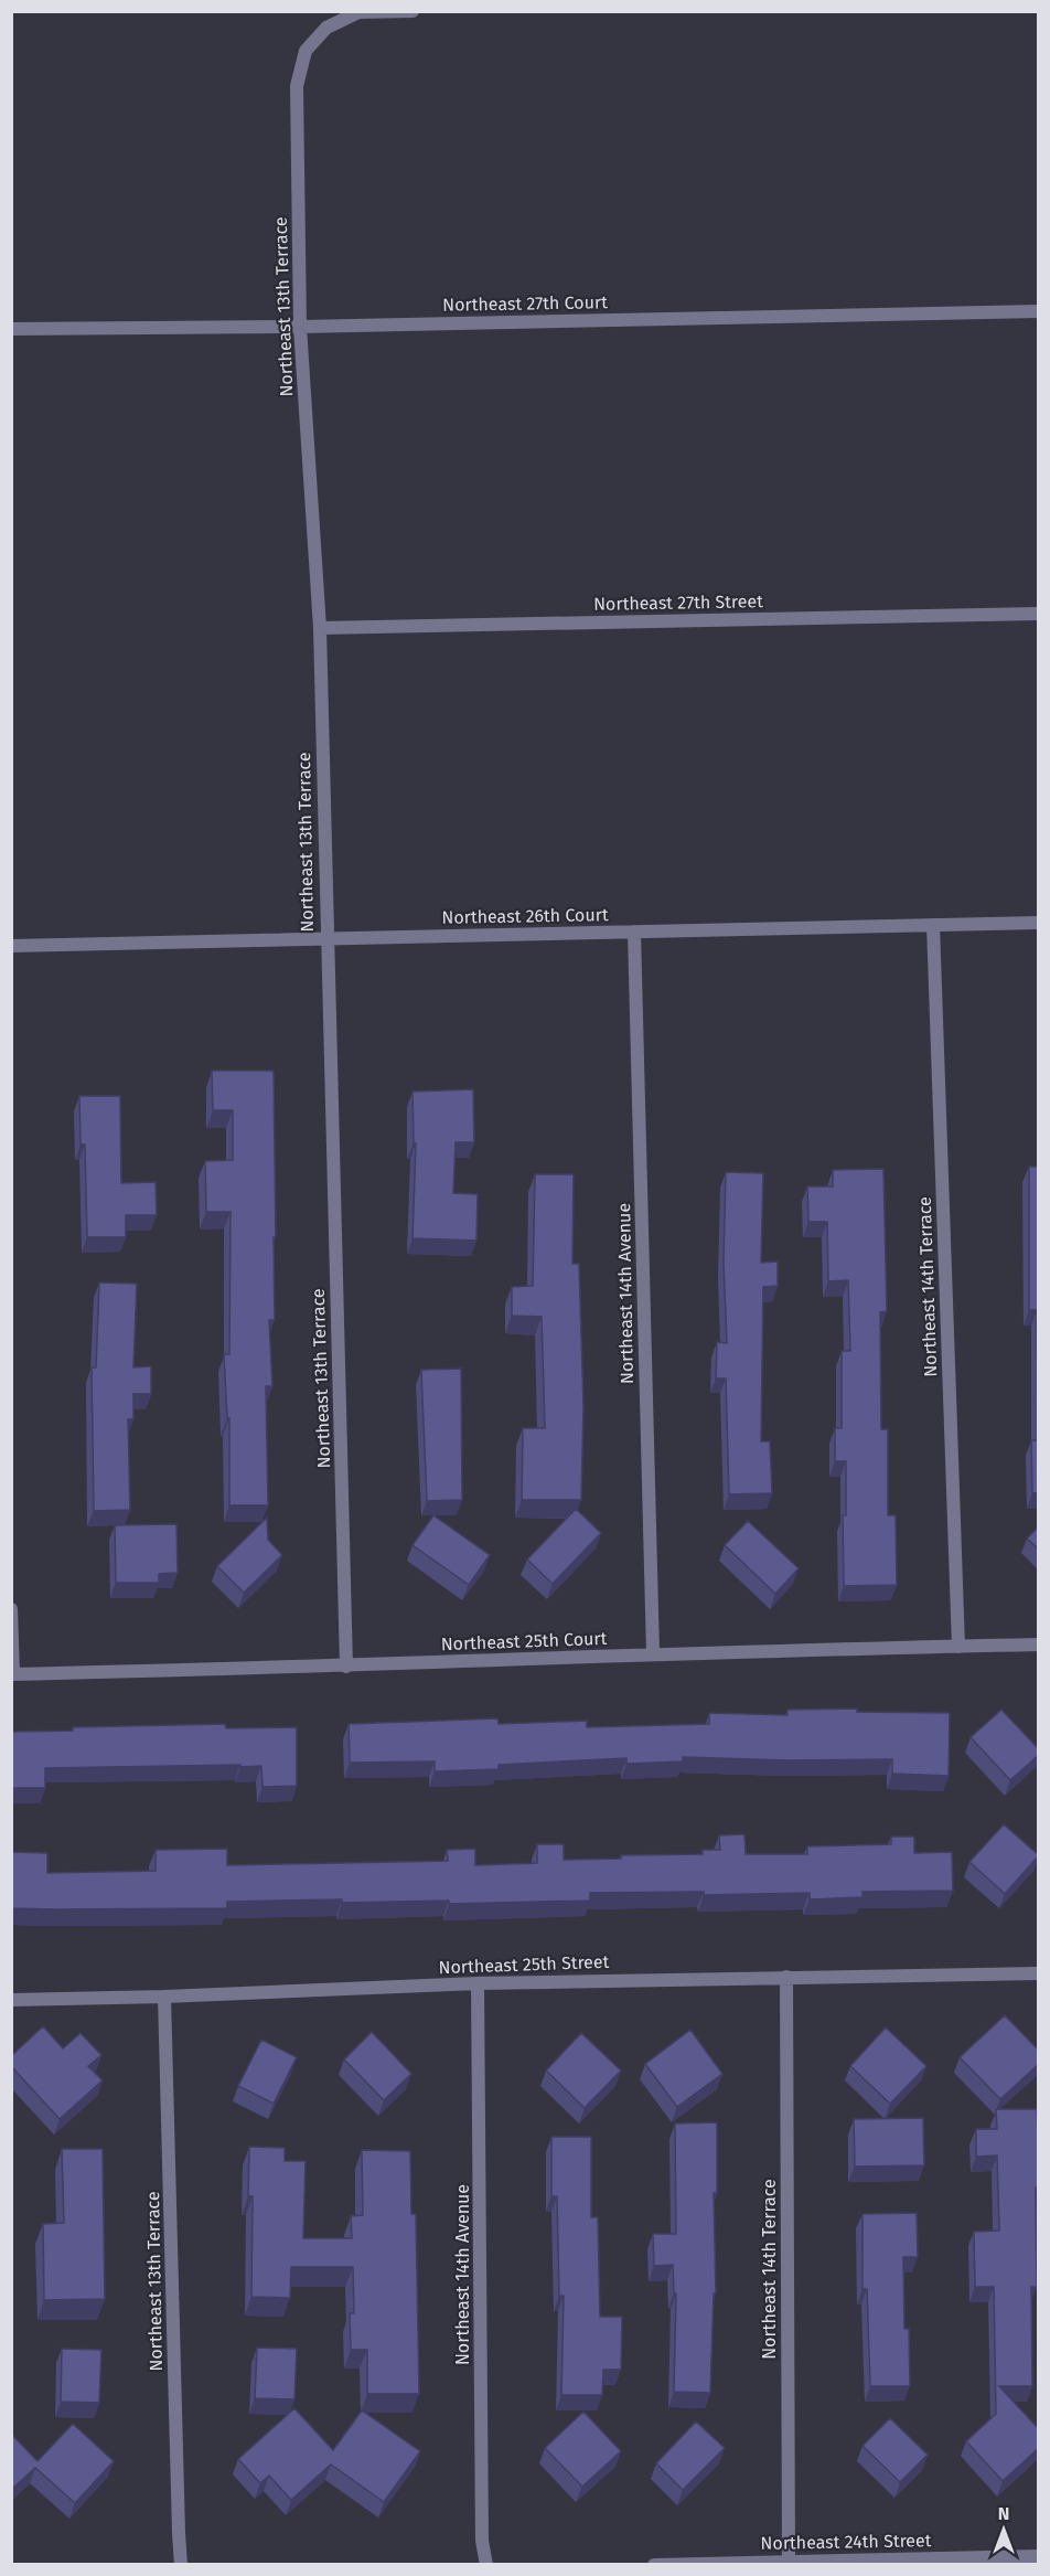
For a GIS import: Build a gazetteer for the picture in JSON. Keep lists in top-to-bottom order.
{
  "streets": {
    "street": [
      "Northeast 27th Court",
      "Northeast 13th Terrace",
      "Northeast 27th Street",
      "Northeast 26th Court",
      "Northeast 14th Terrace",
      "Northeast 14th Avenue",
      "Northeast 25th Court",
      "Northeast 25th Street",
      "Northeast 24th Street"
    ]
  },
  "crossings": [
    ["Northeast 27th Court", "Northeast 13th Terrace"],
    ["Northeast 13th Terrace", "Northeast 27th Street"],
    ["Northeast 13th Terrace", "Northeast 26th Court"],
    ["Northeast 13th Terrace", "Northeast 25th Court"],
    ["Northeast 13th Terrace", "Northeast 25th Street"],
    ["Northeast 26th Court", "Northeast 14th Terrace"],
    ["Northeast 26th Court", "Northeast 14th Avenue"],
    ["Northeast 14th Terrace", "Northeast 25th Court"],
    ["Northeast 14th Terrace", "Northeast 25th Street"],
    ["Northeast 14th Terrace", "Northeast 24th Street"],
    ["Northeast 14th Avenue", "Northeast 25th Court"],
    ["Northeast 14th Avenue", "Northeast 25th Street"]
  ],
  "north": "top"
}
